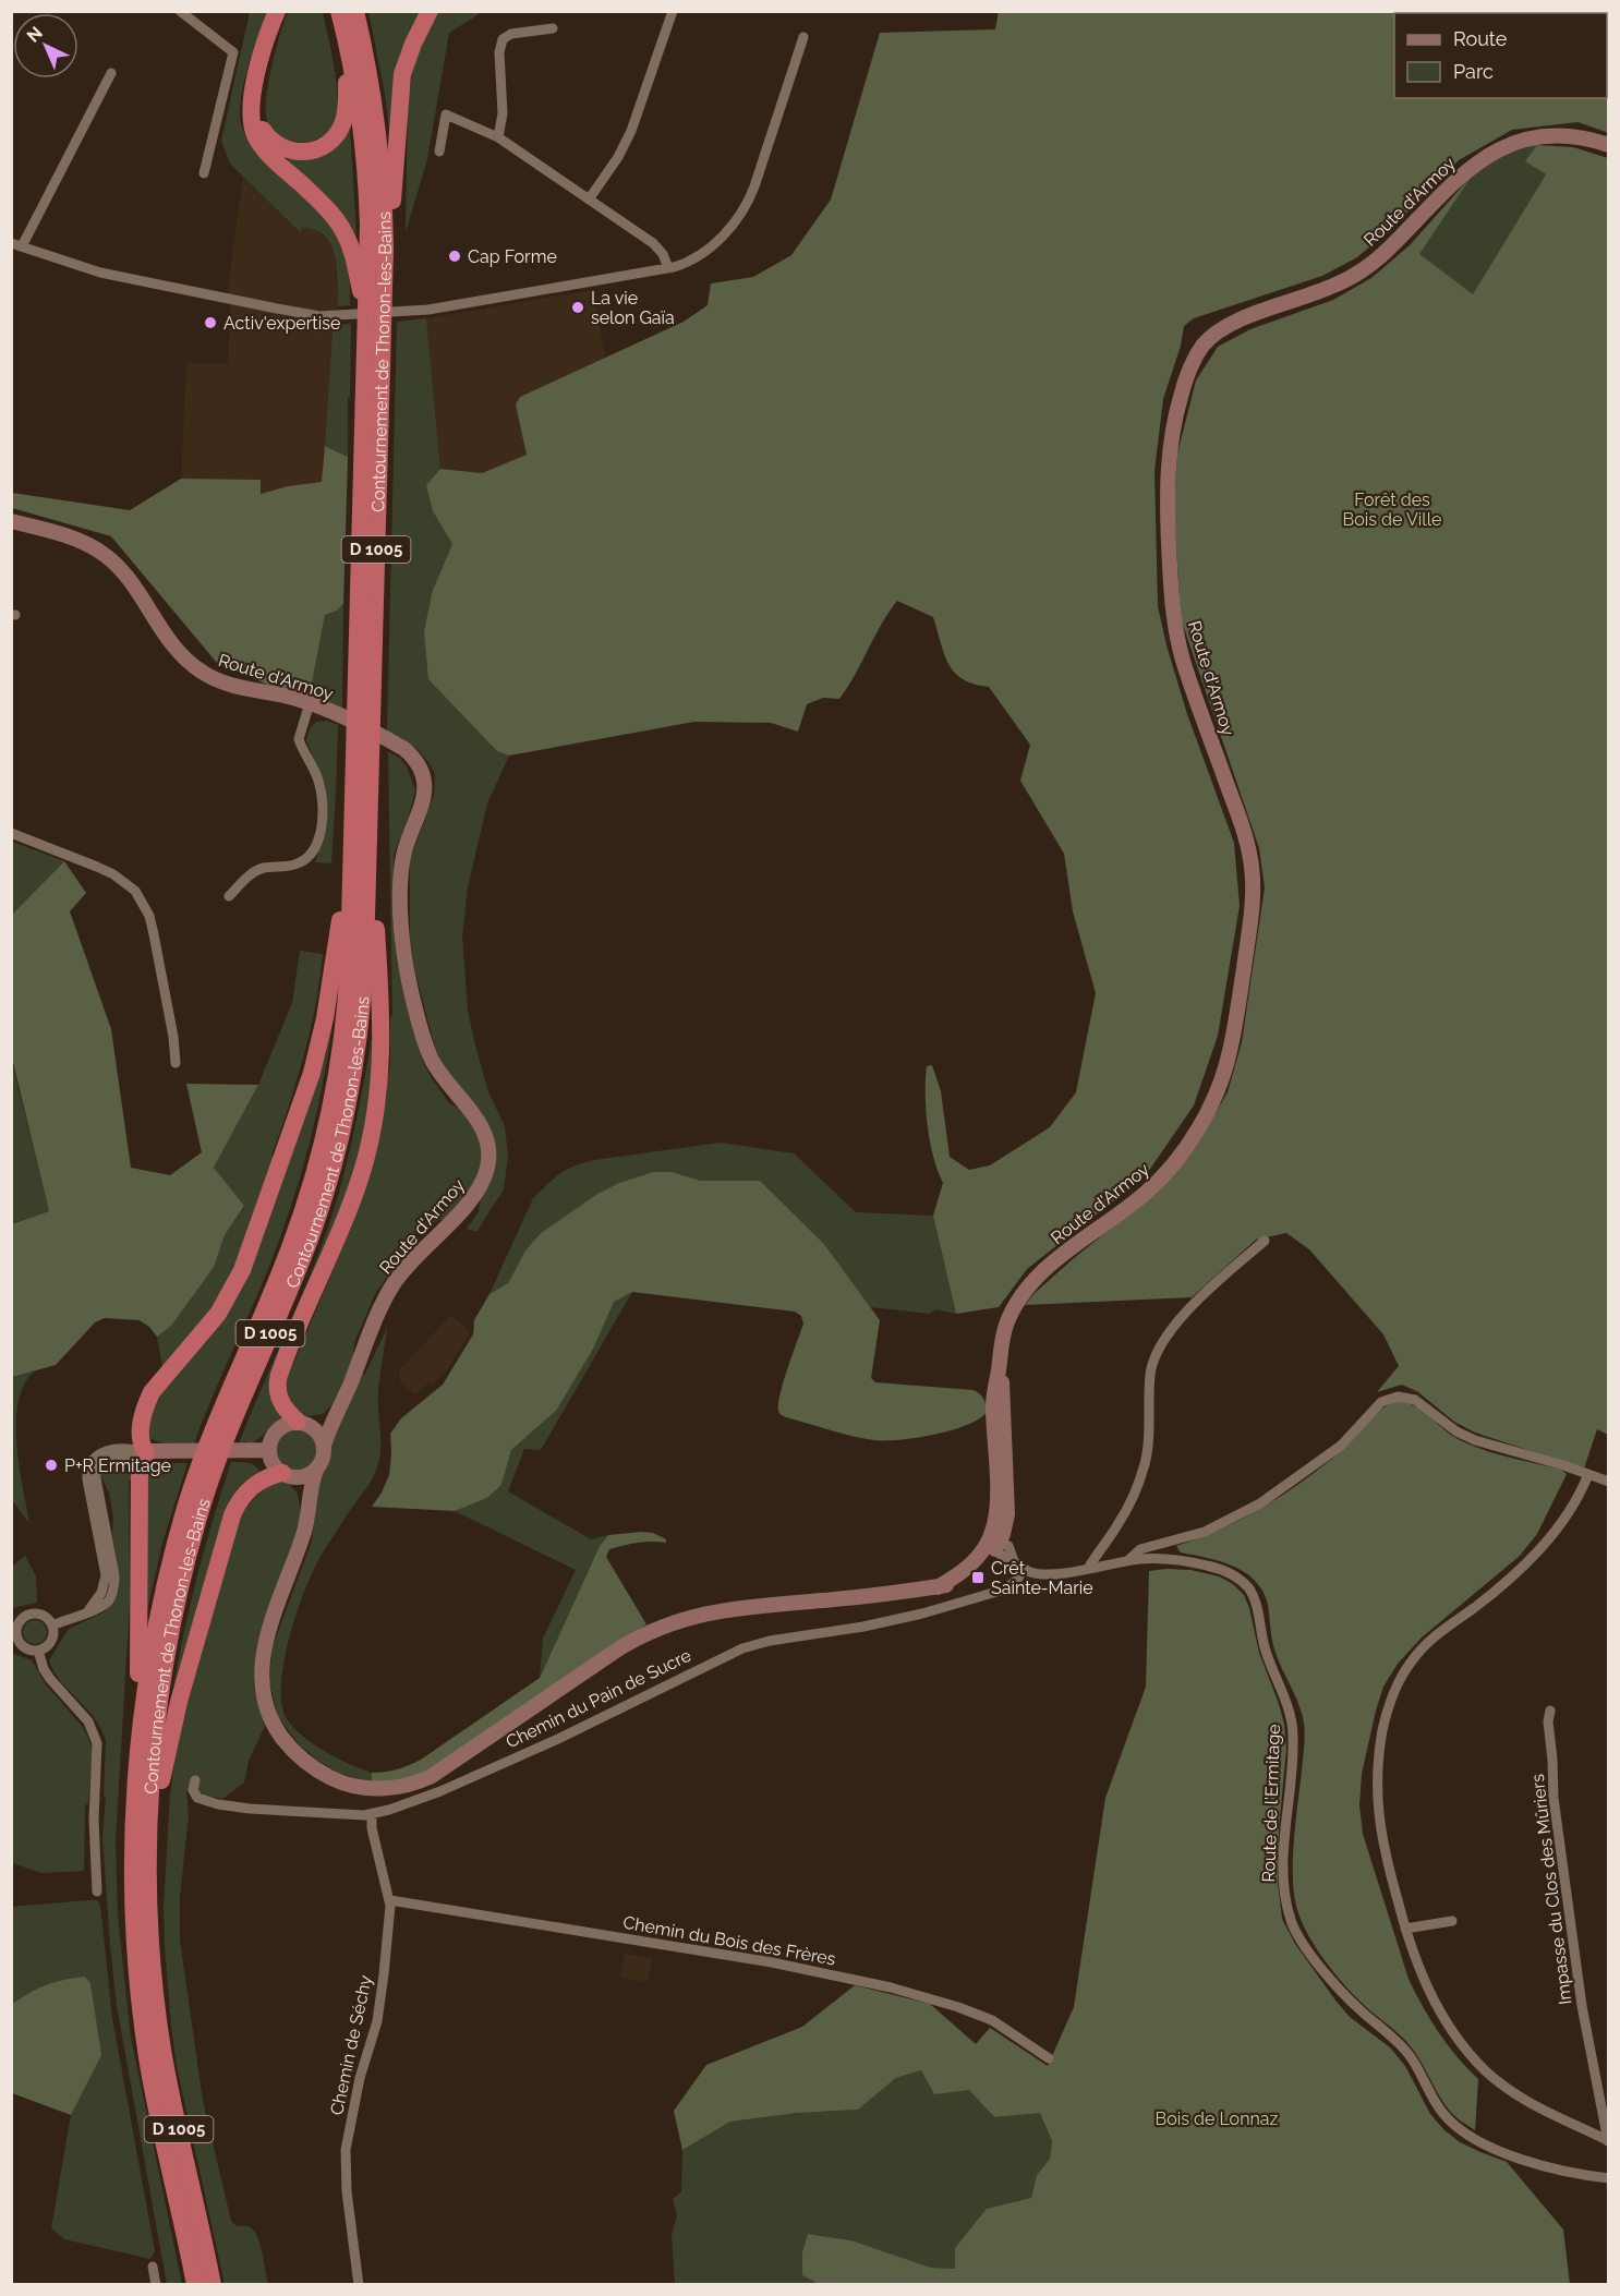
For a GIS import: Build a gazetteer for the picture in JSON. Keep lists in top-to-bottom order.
{
  "streets": {
    "highway": ["Contournement de Thonon-les-Bains", "D 1005"],
    "main road": ["Route d'Armoy"],
    "street": [
      "Chemin du Pain de Sucre",
      "Route de l'Ermitage",
      "Impasse du Clos des Mûriers",
      "Chemin du Bois des Frères",
      "Chemin de Séchy"
    ]
  },
  "crossings": [
    ["Route d'Armoy", "D 1005"],
    ["Contournement de Thonon-les-Bains", "D 1005"],
    ["Chemin du Pain de Sucre", "Chemin de Séchy"],
    ["Chemin du Bois des Frères", "Chemin de Séchy"]
  ],
  "parks": ["Forêt des Bois de Ville", "Bois de Lonnaz"],
  "places": {
    "other": [
      "Cap Forme",
      "La vie selon Gaïa",
      "Activ'expertise",
      "P+R Ermitage"
    ],
    "transit": ["Crêt Sainte-Marie"]
  },
  "legend": ["Route", "Parc"],
  "north": "top left"
}
